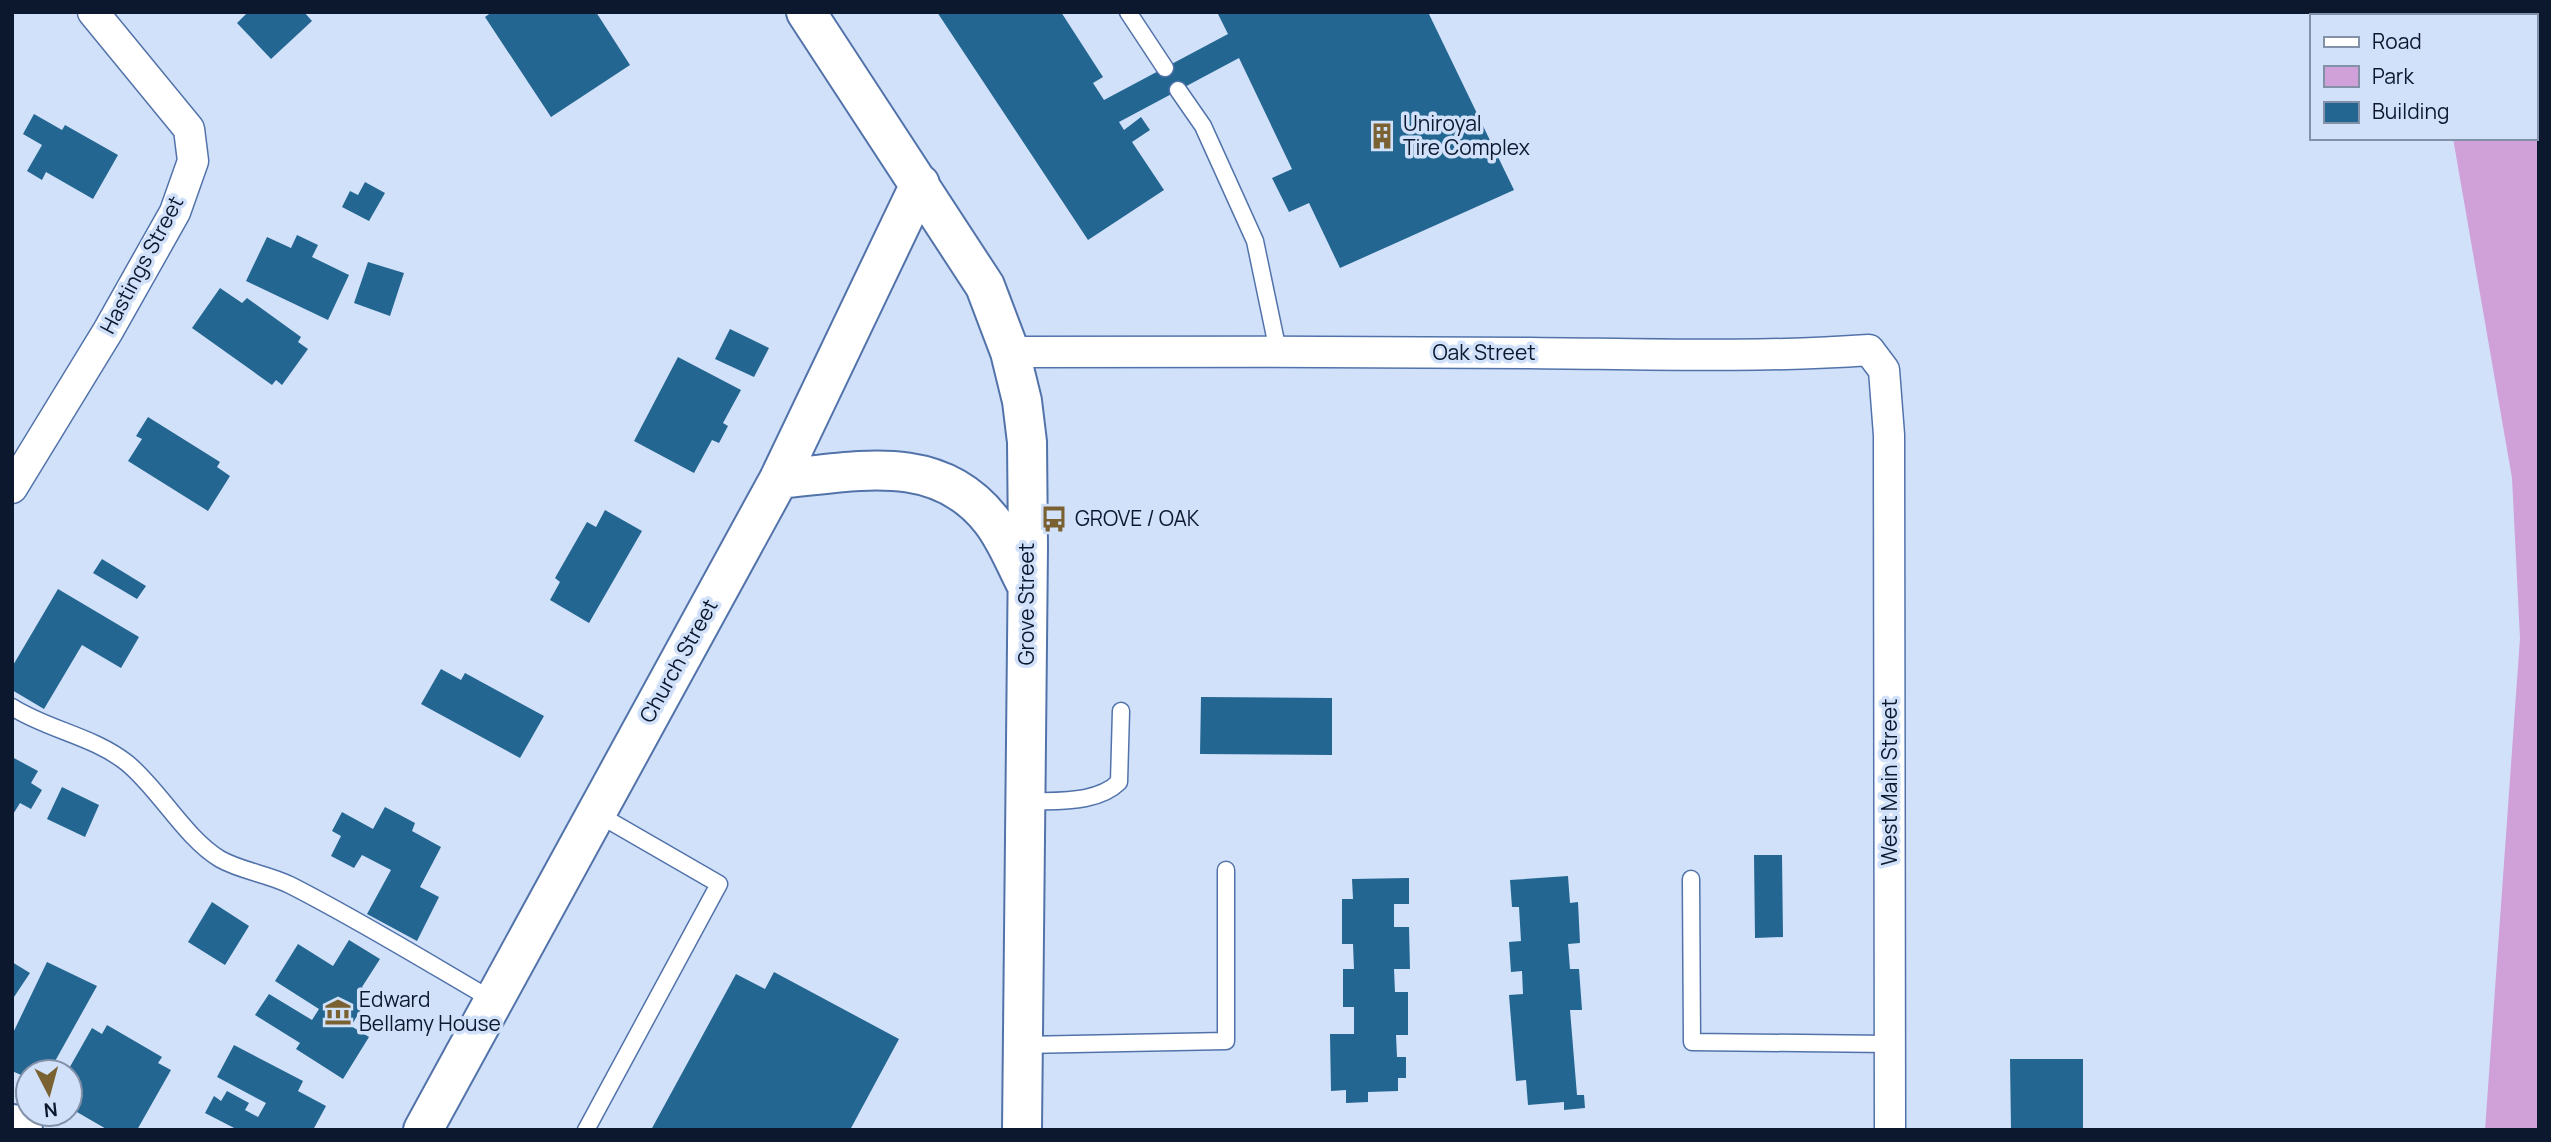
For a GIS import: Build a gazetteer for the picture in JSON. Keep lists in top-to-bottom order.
{
  "streets": {
    "main road": ["Grove Street", "Church Street"],
    "street": ["Hastings Street", "Oak Street", "West Main Street"]
  },
  "crossings": [
    ["Oak Street", "Grove Street"],
    ["Oak Street", "West Main Street"],
    ["Grove Street", "Church Street"]
  ],
  "places": {
    "building": ["Uniroyal Tire Complex"],
    "bus stop": ["GROVE / OAK"],
    "museum": ["Edward Bellamy House"]
  },
  "legend": ["Road", "Park", "Building"],
  "north": "bottom"
}
